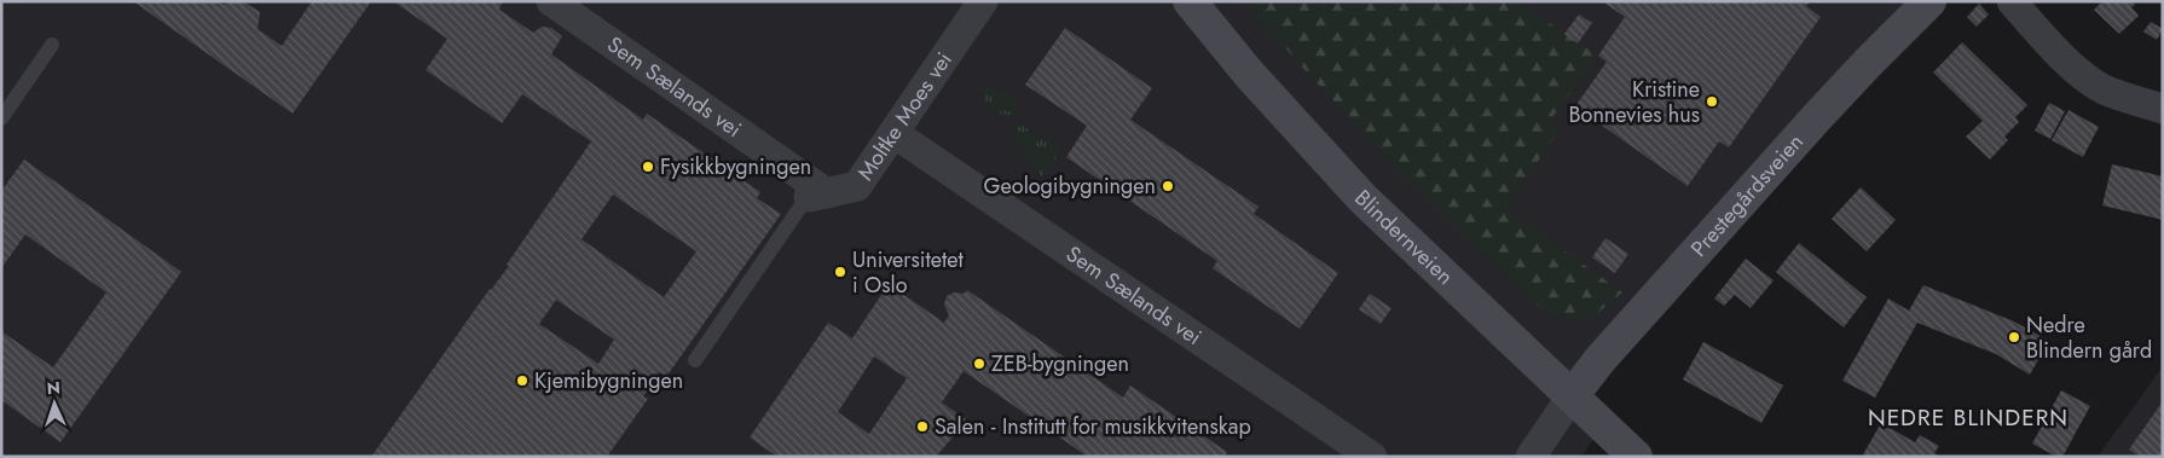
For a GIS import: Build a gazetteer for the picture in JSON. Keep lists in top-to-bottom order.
{
  "streets": {
    "street": [
      "Sem Sælands vei",
      "Moltke Moes vei",
      "Prestegårdsveien",
      "Blindernveien"
    ]
  },
  "crossings": [
    ["Sem Sælands vei", "Moltke Moes vei"],
    ["Prestegårdsveien", "Blindernveien"]
  ],
  "districts": ["NEDRE BLINDERN"],
  "places": [
    "Kristine Bonnevies hus",
    "Fysikkbygningen",
    "Geologibygningen",
    "Universitetet i Oslo",
    "Nedre Blindern gård",
    "ZEB-bygningen",
    "Kjemibygningen",
    "Salen - Institutt for musikkvitenskap"
  ],
  "north": "top"
}
